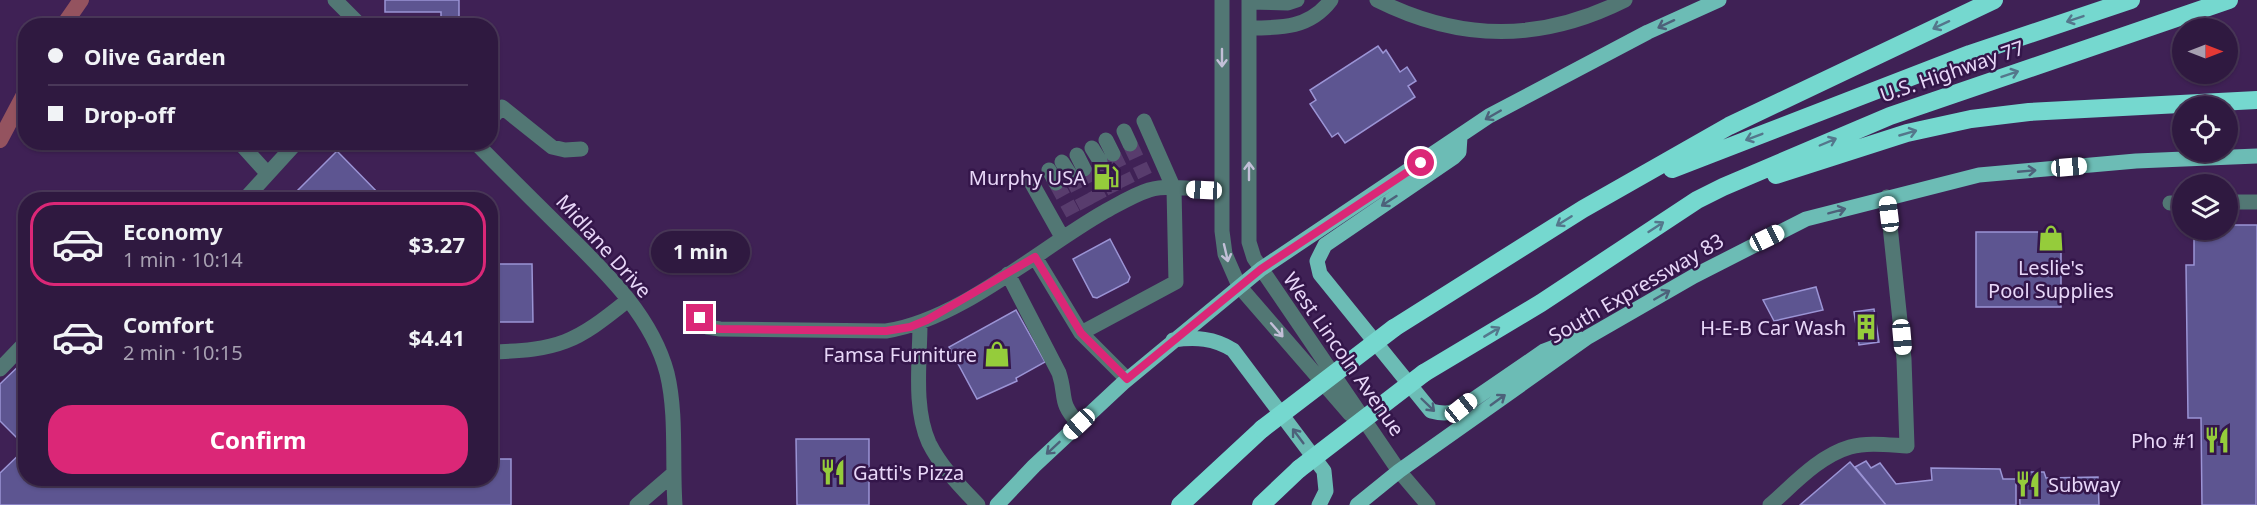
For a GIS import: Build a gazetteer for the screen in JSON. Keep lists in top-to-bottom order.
{
  "streets": {
    "highway": ["U.S. Highway 77"],
    "main road": ["South Expressway 83"],
    "street": ["Midlane Drive", "West Lincoln Avenue"]
  },
  "crossings": [
    ["South Expressway 83", "West Lincoln Avenue"]
  ],
  "one_way": ["South Expressway 83"],
  "places": {
    "fuel station": ["Murphy USA"],
    "shop": ["Leslie's Pool Supplies", "Famsa Furniture"],
    "building": ["H-E-B Car Wash"],
    "restaurant": ["Pho #1", "Gatti's Pizza", "Subway"]
  },
  "north": "right",
  "page": {
    "banner": ["Olive Garden", "Drop-off"],
    "list": [
      {
        "name": "Economy",
        "note": "1 min · 10:14",
        "value": "$3.27"
      },
      {
        "name": "Comfort",
        "note": "2 min · 10:15",
        "value": "$4.41"
      }
    ],
    "bubble": "1 min",
    "buttons": "Confirm"
  }
}
